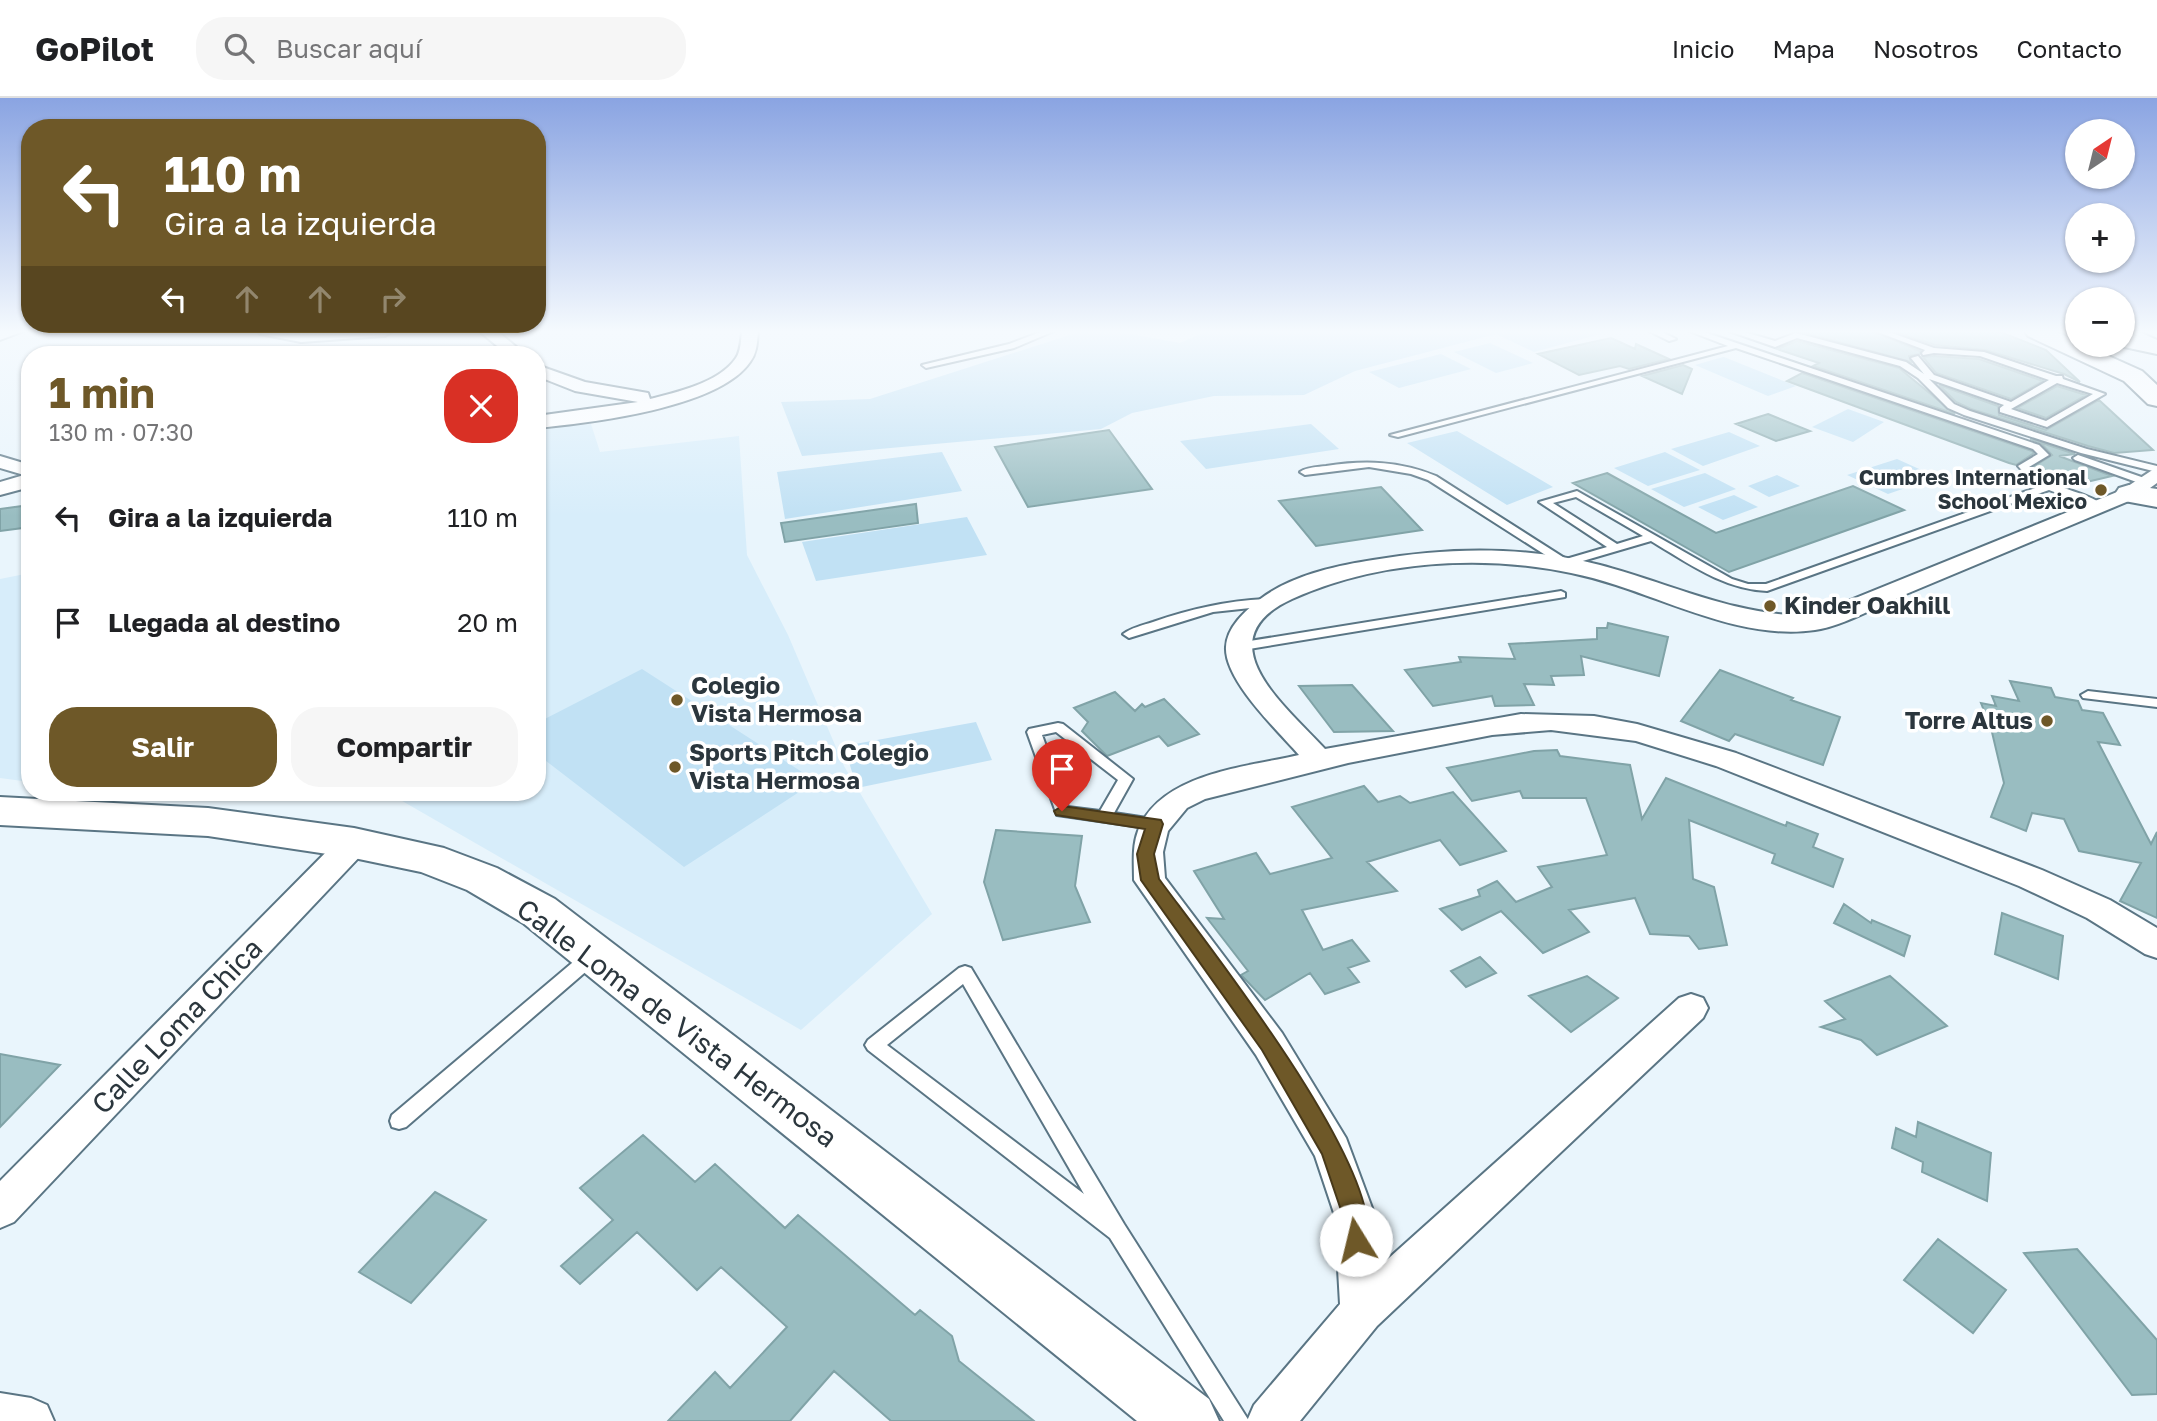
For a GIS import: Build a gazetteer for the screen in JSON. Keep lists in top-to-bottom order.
{
  "streets": {
    "street": ["Calle Loma de Vista Hermosa", "Calle Loma Chica"]
  },
  "crossings": [
    ["Calle Loma de Vista Hermosa", "Calle Loma Chica"]
  ],
  "places": [
    "Cumbres International School Mexico",
    "Kinder Oakhill",
    "Colegio Vista Hermosa",
    "Torre Altus",
    "Sports Pitch Colegio Vista Hermosa"
  ],
  "north": "top right",
  "page": {
    "header": "GoPilot",
    "search": "Buscar aquí",
    "nav": [
      "Inicio",
      "Mapa",
      "Nosotros",
      "Contacto"
    ],
    "map_buttons": ["+", "−"],
    "turn": ["110 m", "Gira a la izquierda"],
    "heading": ["1 min", "130 m · 07:30"],
    "list": [
      {
        "name": "Gira a la izquierda",
        "value": "110 m"
      },
      {
        "name": "Llegada al destino",
        "value": "20 m"
      }
    ],
    "buttons": ["Salir", "Compartir"]
  }
}
